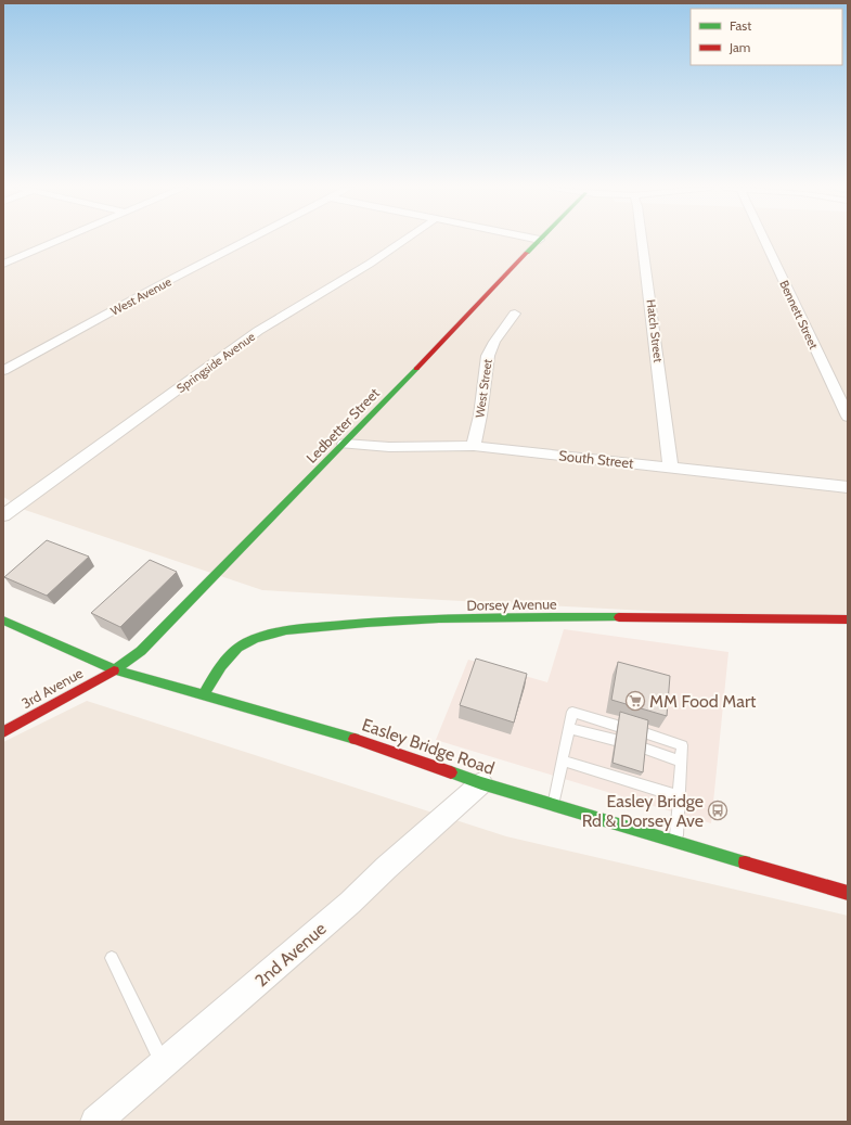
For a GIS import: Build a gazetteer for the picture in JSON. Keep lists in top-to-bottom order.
{
  "streets": {
    "main road": [
      "Ledbetter Street",
      "Dorsey Avenue",
      "3rd Avenue",
      "Easley Bridge Road"
    ],
    "street": [
      "West Avenue",
      "Bennett Street",
      "Hatch Street",
      "Springside Avenue",
      "West Street",
      "South Street",
      "2nd Avenue"
    ]
  },
  "crossings": [
    ["Hatch Street", "South Street"],
    ["West Street", "South Street"],
    ["Ledbetter Street", "South Street"],
    ["Ledbetter Street", "3rd Avenue"],
    ["Ledbetter Street", "Easley Bridge Road"],
    ["Dorsey Avenue", "Easley Bridge Road"],
    ["3rd Avenue", "Easley Bridge Road"],
    ["Easley Bridge Road", "2nd Avenue"]
  ],
  "places": {
    "supermarket": ["MM Food Mart"],
    "bus stop": ["Easley Bridge Rd & Dorsey Ave"]
  },
  "legend": ["Fast", "Jam"]
}
